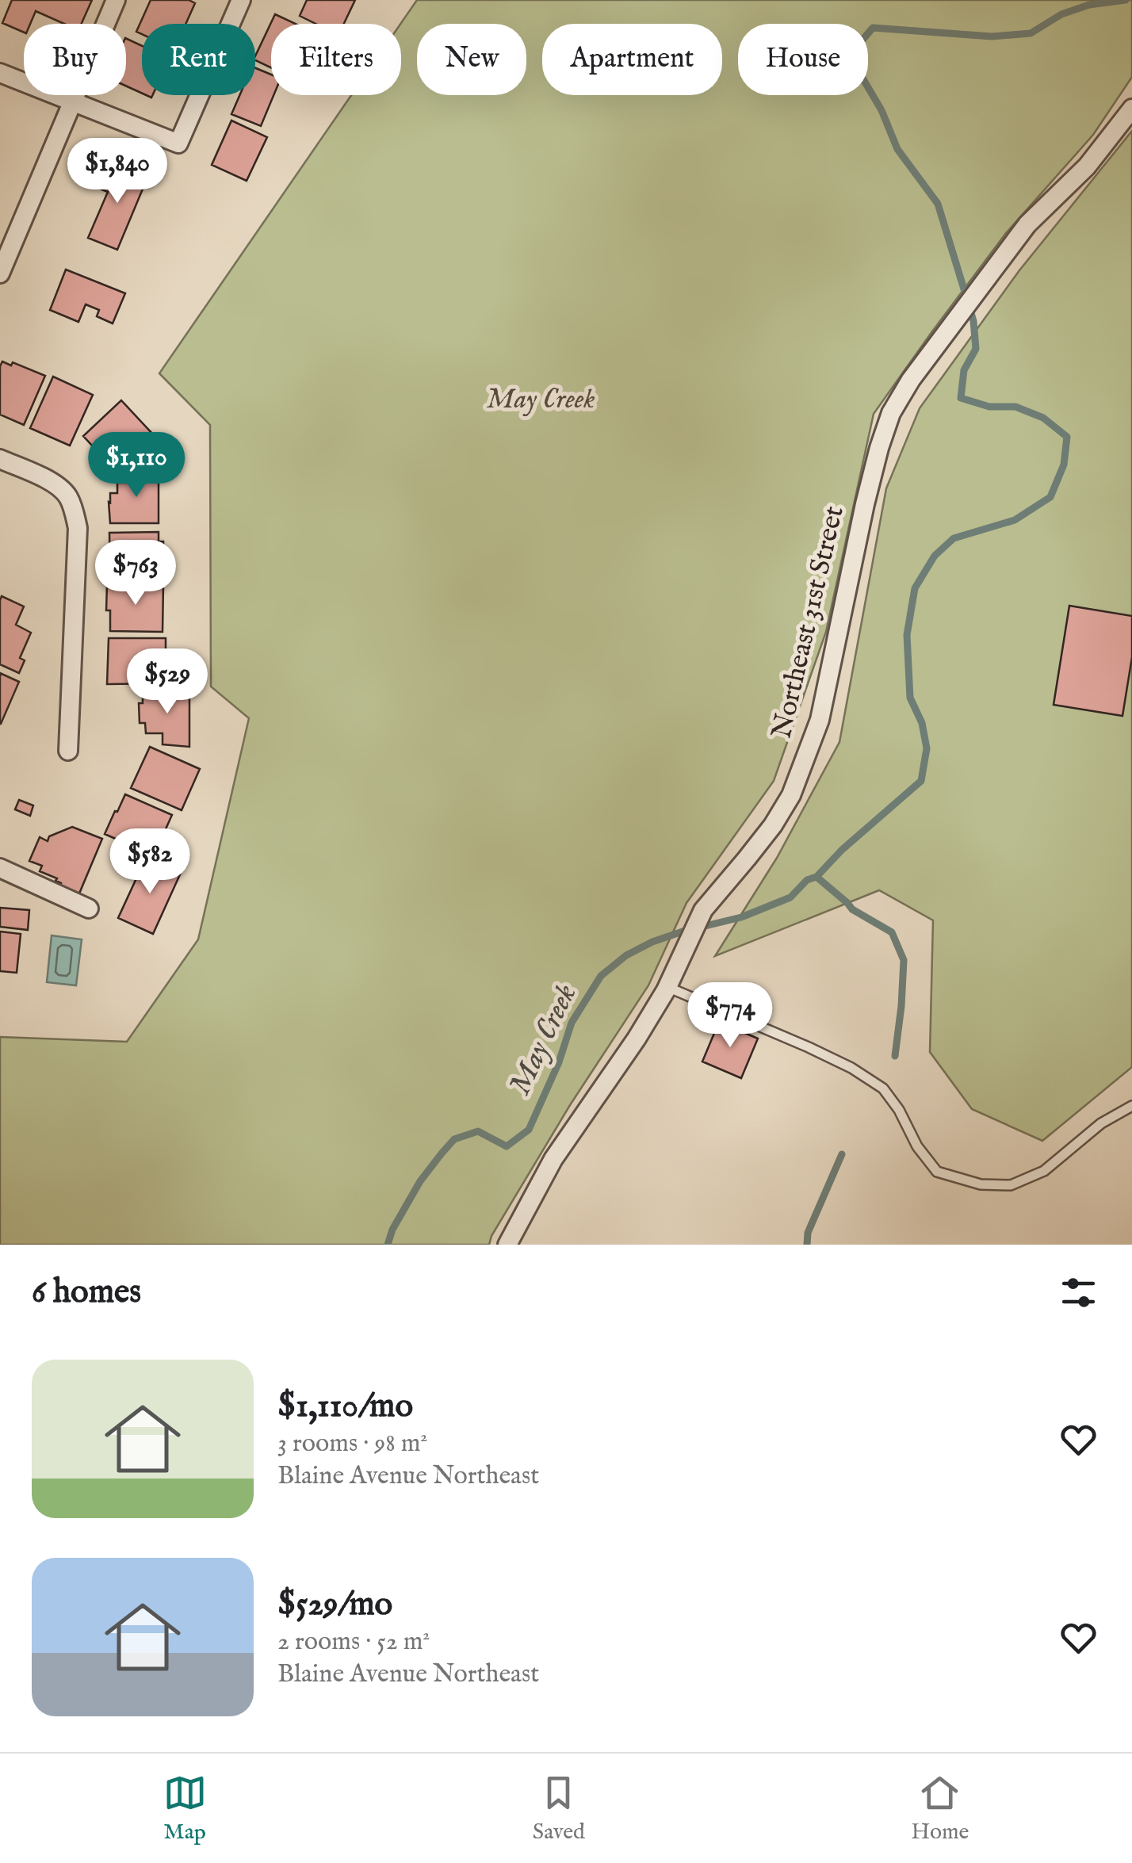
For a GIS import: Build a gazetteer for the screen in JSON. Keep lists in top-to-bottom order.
{
  "streets": {
    "street": ["Northeast 31st Street"]
  },
  "water": ["May Creek"],
  "parks": ["May Creek"],
  "page": {
    "chip": [
      "Buy",
      "Rent",
      "Filters",
      "New",
      "Apartment",
      "House"
    ],
    "price": [
      "$1,840",
      "$1,110",
      "$763",
      "$529",
      "$582",
      "$774"
    ],
    "heading": "6 homes",
    "list": [
      {
        "name": "$1,110/mo",
        "note": "3 rooms · 98 m² · Blaine Avenue Northeast"
      },
      {
        "name": "$529/mo",
        "note": "2 rooms · 52 m² · Blaine Avenue Northeast"
      }
    ],
    "tabs": ["Map", "Saved", "Home"]
  }
}
